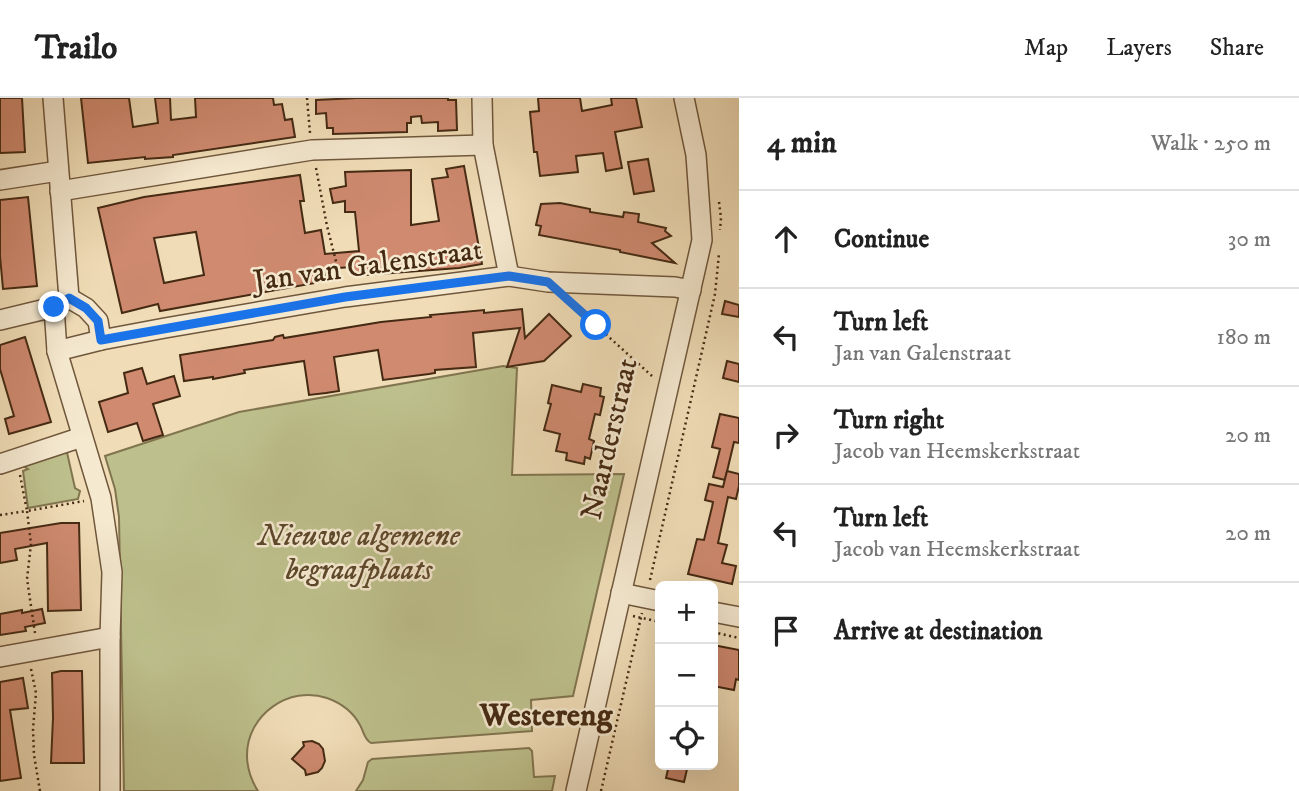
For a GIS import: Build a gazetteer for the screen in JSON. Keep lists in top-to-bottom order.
{
  "streets": {
    "street": ["Jan van Galenstraat", "Naarderstraat"]
  },
  "crossings": [
    ["Jan van Galenstraat", "Naarderstraat"]
  ],
  "districts": ["Westereng"],
  "parks": ["Nieuwe algemene begraafplaats"],
  "page": {
    "header": "Trailo",
    "nav": ["Map", "Layers", "Share"],
    "heading": ["4 min", "Walk · 250 m"],
    "list": [
      ["Continue", "30 m"],
      ["Turn left", "Jan van Galenstraat", "180 m"],
      ["Turn right", "Jacob van Heemskerkstraat", "20 m"],
      ["Turn left", "Jacob van Heemskerkstraat", "20 m"],
      "Arrive at destination"
    ],
    "map_buttons": ["+", "−"]
  }
}
